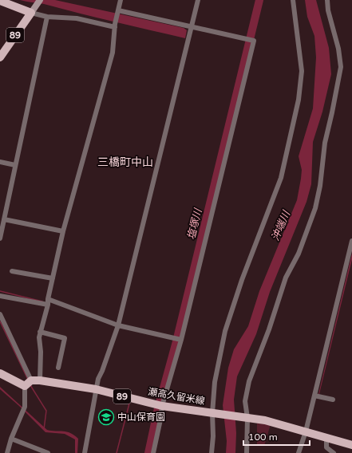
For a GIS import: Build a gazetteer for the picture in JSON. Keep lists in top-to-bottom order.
{
  "streets": {
    "main road": ["89", "瀬高久留米線"]
  },
  "districts": ["三橋町中山"],
  "water": ["塩塚川", "沖端川"],
  "places": {
    "school or university": ["中山保育園"]
  },
  "scale_bar": "100 m"
}
